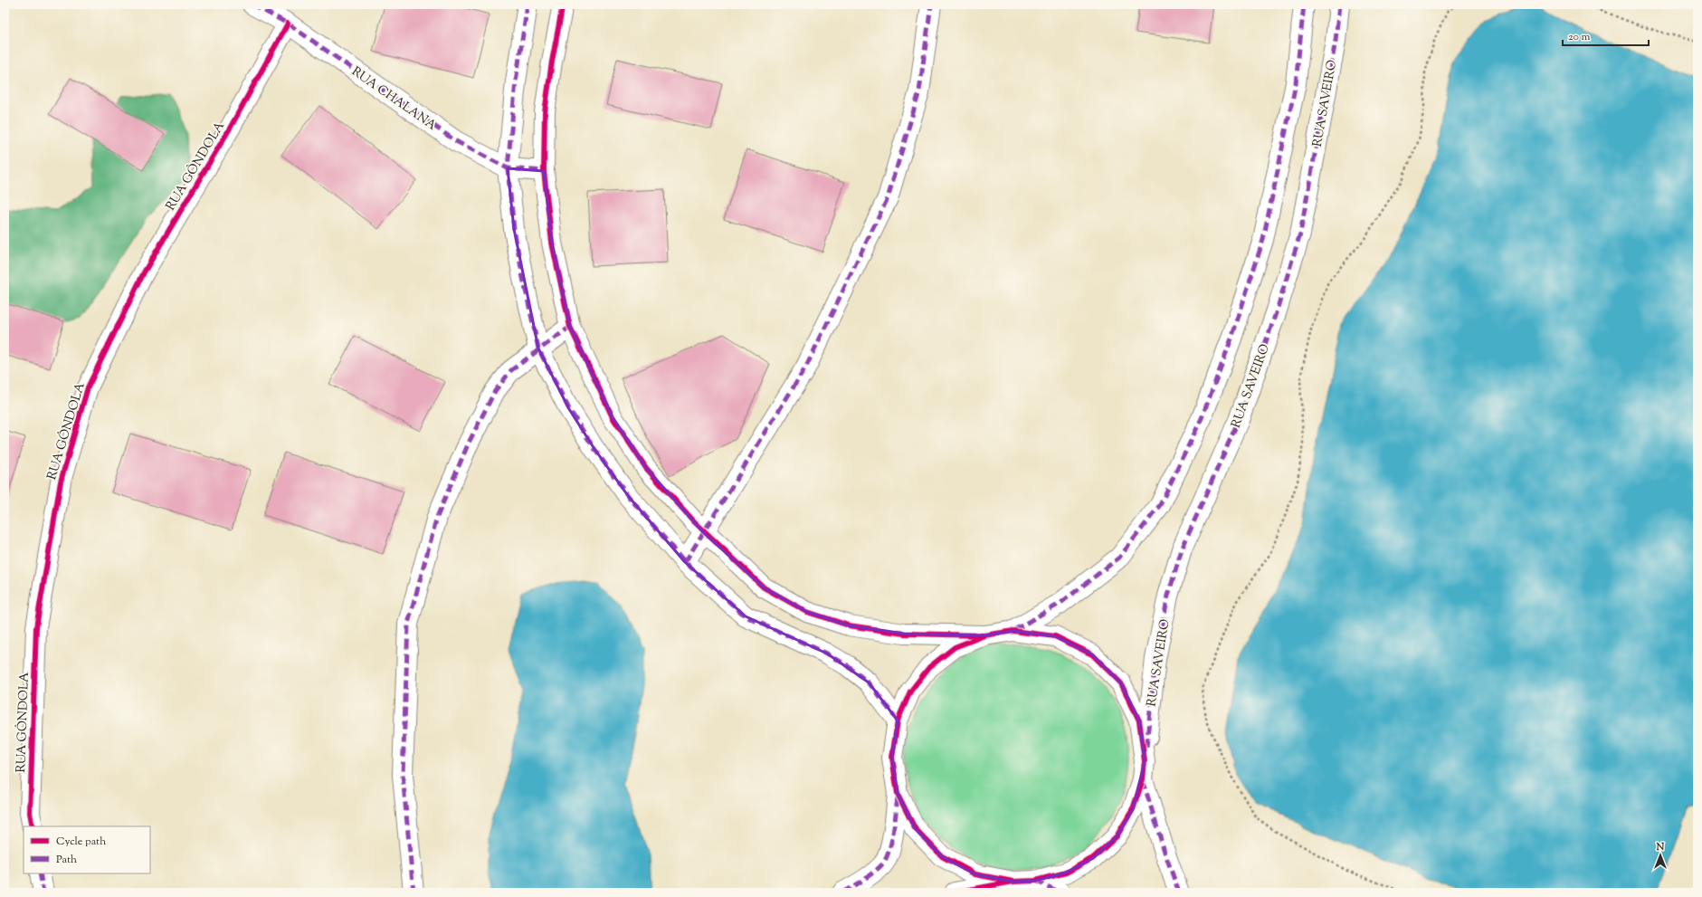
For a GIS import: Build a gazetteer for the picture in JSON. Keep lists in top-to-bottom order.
{
  "streets": {
    "street": ["RUA CHALANA", "RUA SAVEIRO", "RUA GÔNDOLA"]
  },
  "crossings": [
    ["RUA CHALANA", "RUA GÔNDOLA"]
  ],
  "legend": ["Cycle path", "Path"],
  "scale_bar": "20 m",
  "north": "top"
}
